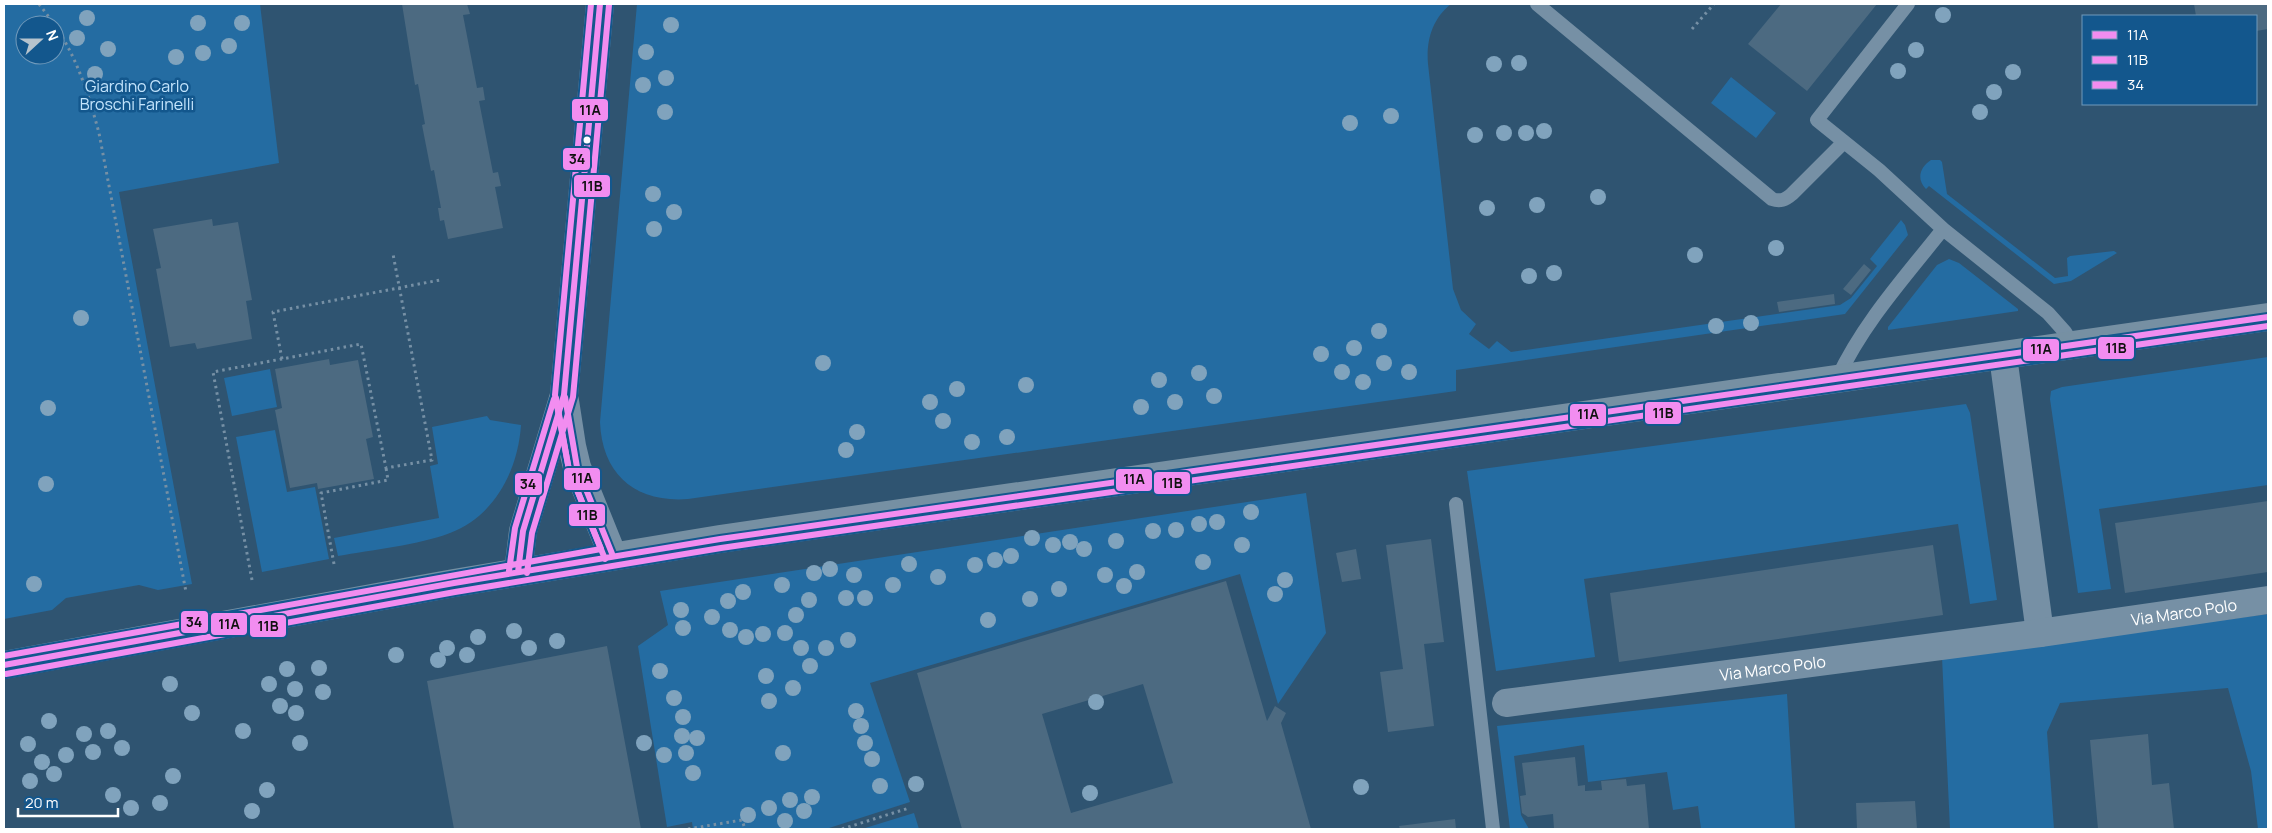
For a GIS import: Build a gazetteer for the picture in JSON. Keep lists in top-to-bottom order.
{
  "streets": {
    "street": ["Via Marco Polo"]
  },
  "parks": ["Giardino Carlo Broschi Farinelli"],
  "lines": ["transit line 11A", "transit line 34", "transit line 11B"],
  "legend": ["11A", "11B", "34"],
  "scale_bar": "20 m",
  "north": "right"
}
